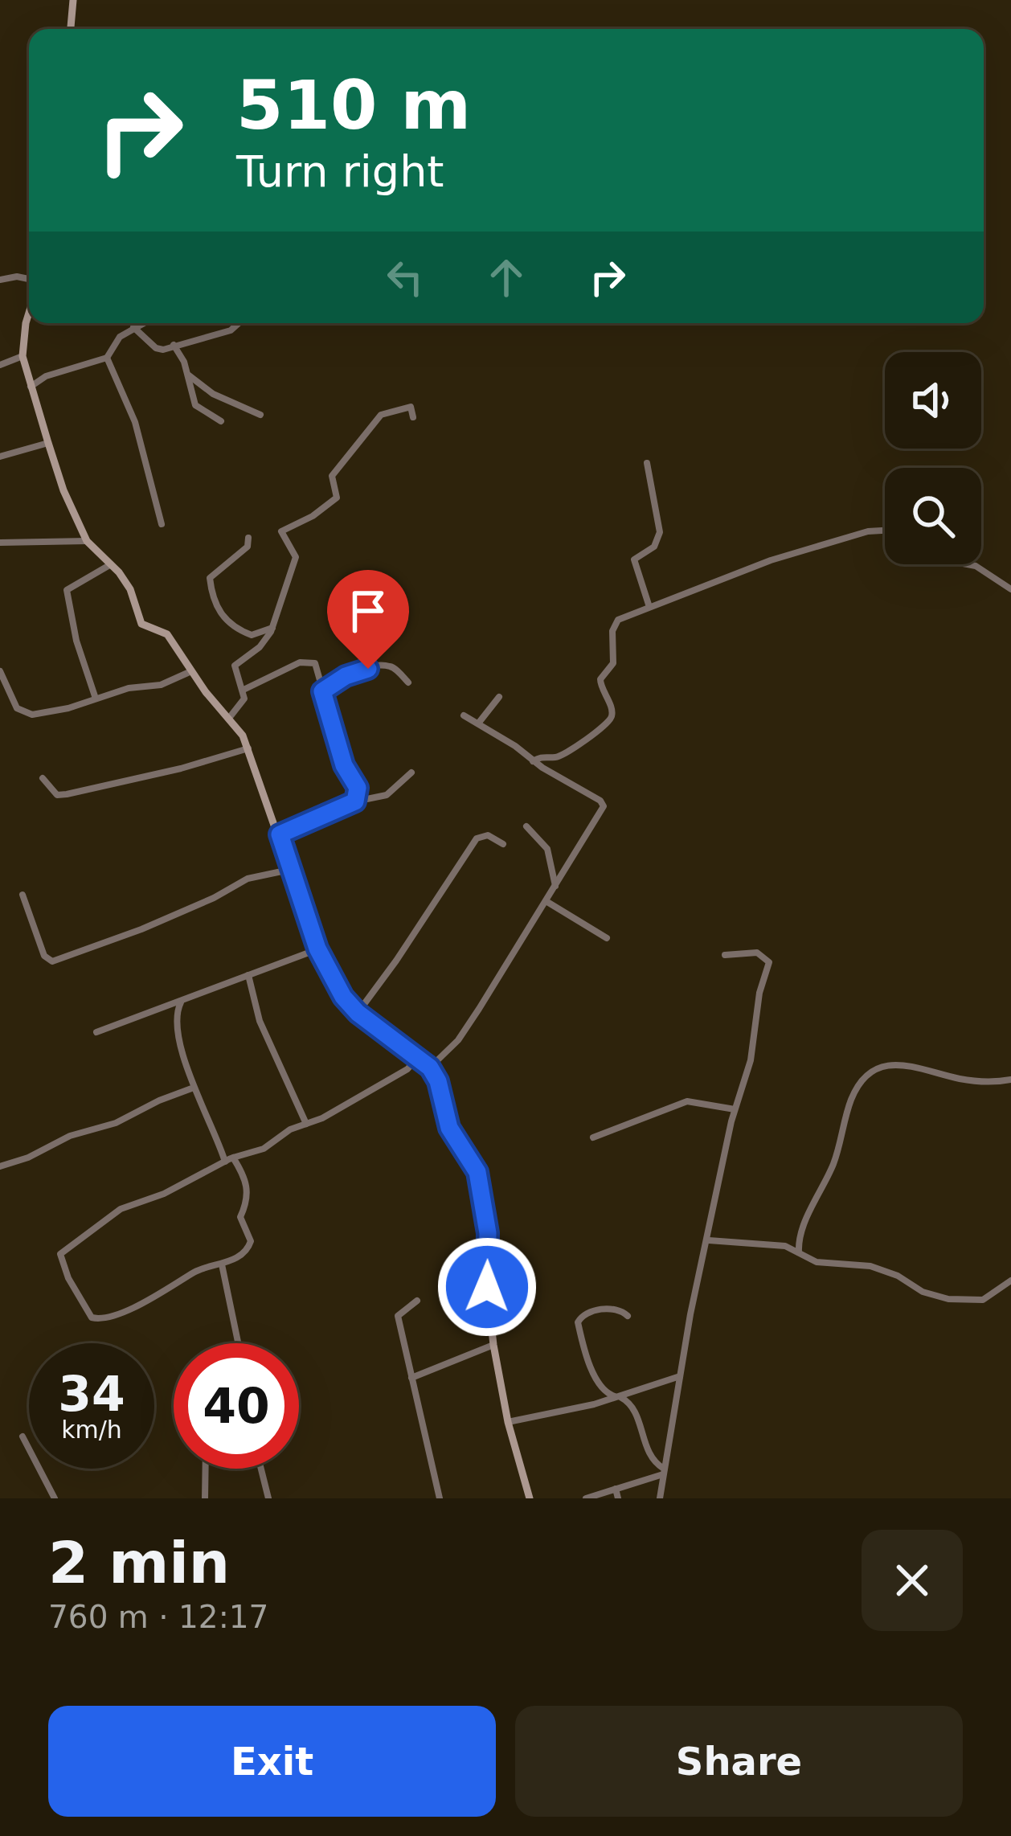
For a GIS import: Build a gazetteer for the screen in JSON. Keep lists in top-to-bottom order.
{
  "page": {
    "turn": ["510 m", "Turn right"],
    "speed": "34 km/h",
    "limit": "40",
    "heading": ["2 min", "760 m · 12:17"],
    "buttons": ["Exit", "Share"]
  }
}
